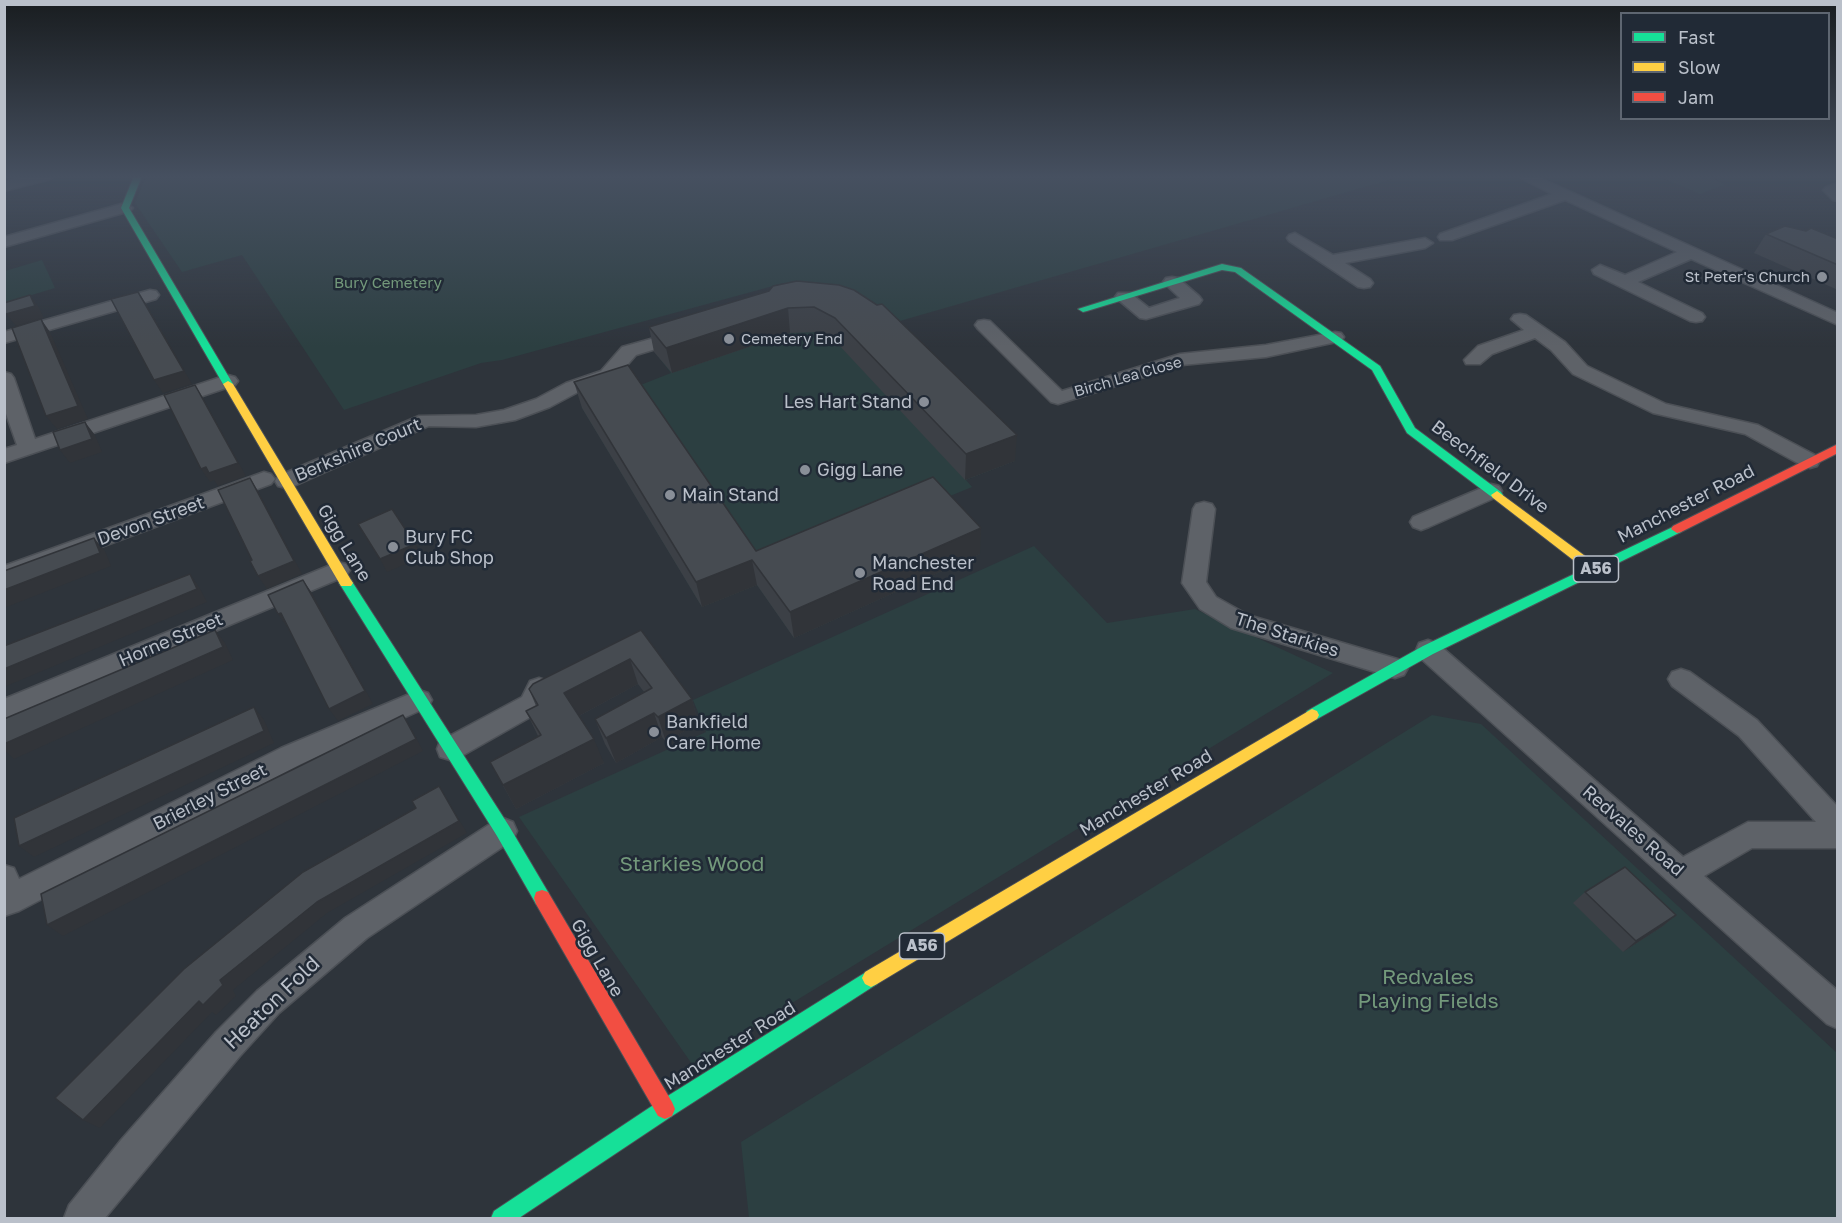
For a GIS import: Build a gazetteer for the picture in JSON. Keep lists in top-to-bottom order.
{
  "streets": {
    "main road": [
      "Beechfield Drive",
      "Manchester Road",
      "Gigg Lane",
      "A56"
    ],
    "street": [
      "Birch Lea Close",
      "Berkshire Court",
      "Devon Street",
      "The Starkies",
      "Horne Street",
      "Brierley Street",
      "Redvales Road",
      "Heaton Fold"
    ]
  },
  "crossings": [
    ["Birch Lea Close", "Beechfield Drive"],
    ["Berkshire Court", "Devon Street"],
    ["Berkshire Court", "Gigg Lane"],
    ["Beechfield Drive", "Manchester Road"],
    ["Manchester Road", "Gigg Lane"],
    ["Manchester Road", "The Starkies"],
    ["Manchester Road", "Redvales Road"],
    ["Devon Street", "Gigg Lane"],
    ["Gigg Lane", "Horne Street"],
    ["Gigg Lane", "Brierley Street"],
    ["Gigg Lane", "Heaton Fold"]
  ],
  "parks": ["Bury Cemetery", "Starkies Wood", "Redvales Playing Fields"],
  "places": [
    "St Peter's Church",
    "Cemetery End",
    "Les Hart Stand",
    "Gigg Lane",
    "Main Stand",
    "Bury FC Club Shop",
    "Manchester Road End",
    "Bankfield Care Home"
  ],
  "legend": ["Fast", "Slow", "Jam"]
}
